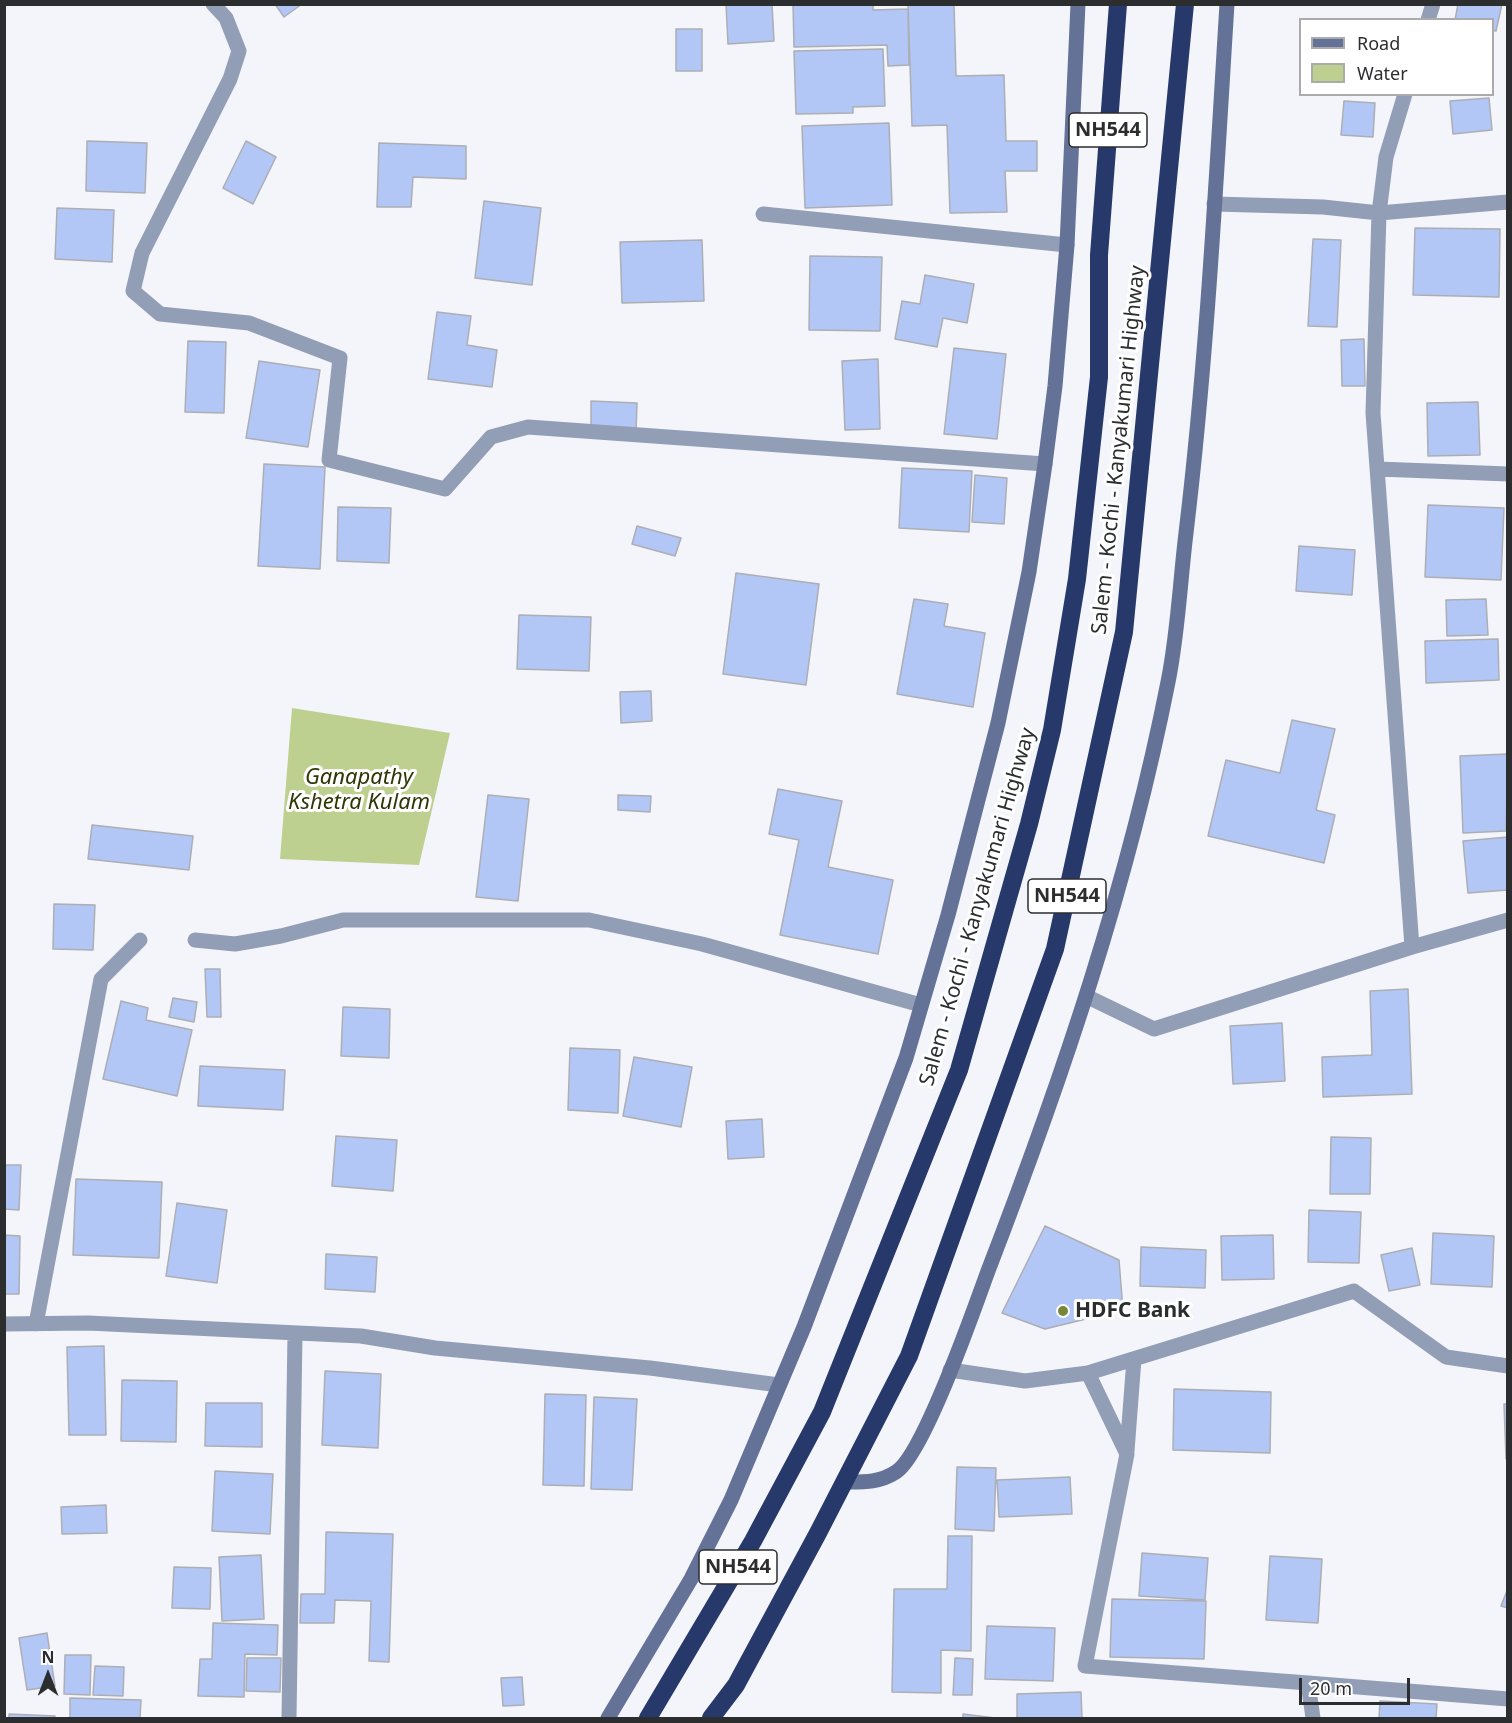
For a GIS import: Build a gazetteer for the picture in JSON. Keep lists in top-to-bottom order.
{
  "streets": {
    "highway": ["NH544", "Salem - Kochi - Kanyakumari Highway"]
  },
  "water": ["Ganapathy Kshetra Kulam"],
  "places": ["HDFC Bank"],
  "legend": ["Road", "Water"],
  "scale_bar": "20 m",
  "north": "top"
}
